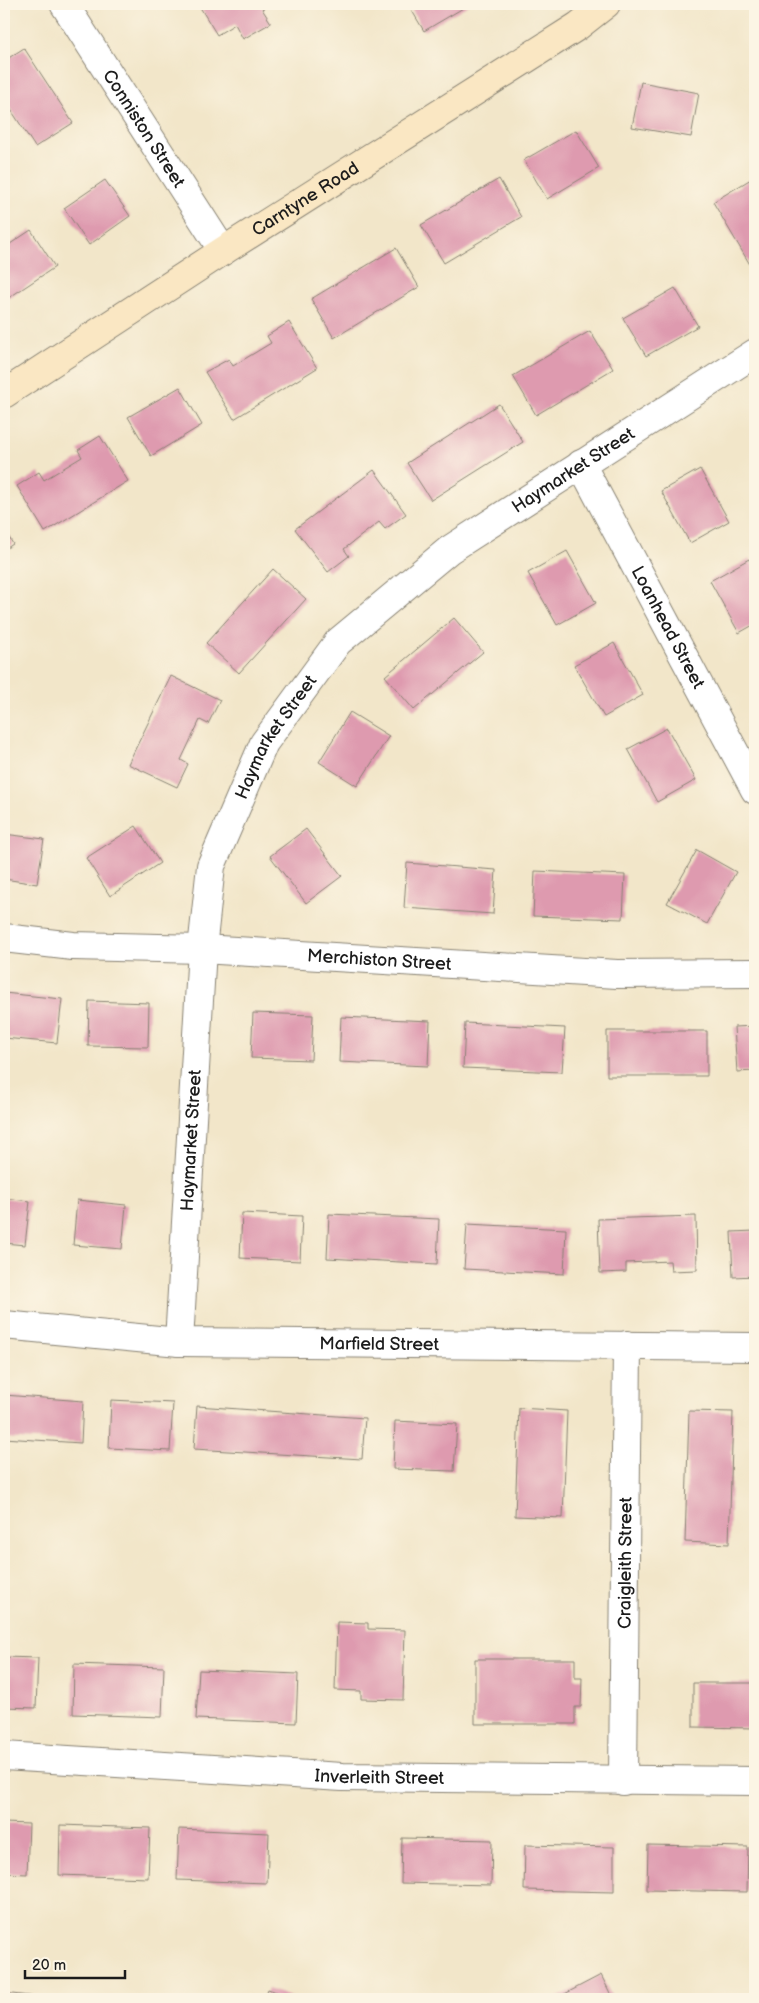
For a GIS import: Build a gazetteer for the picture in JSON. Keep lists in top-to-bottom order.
{
  "streets": {
    "street": [
      "Conniston Street",
      "Carntyne Road",
      "Haymarket Street",
      "Loanhead Street",
      "Merchiston Street",
      "Marfield Street",
      "Craigleith Street",
      "Inverleith Street"
    ]
  },
  "crossings": [
    ["Conniston Street", "Carntyne Road"],
    ["Haymarket Street", "Loanhead Street"],
    ["Haymarket Street", "Merchiston Street"],
    ["Haymarket Street", "Marfield Street"],
    ["Marfield Street", "Craigleith Street"],
    ["Craigleith Street", "Inverleith Street"]
  ],
  "scale_bar": "20 m"
}
